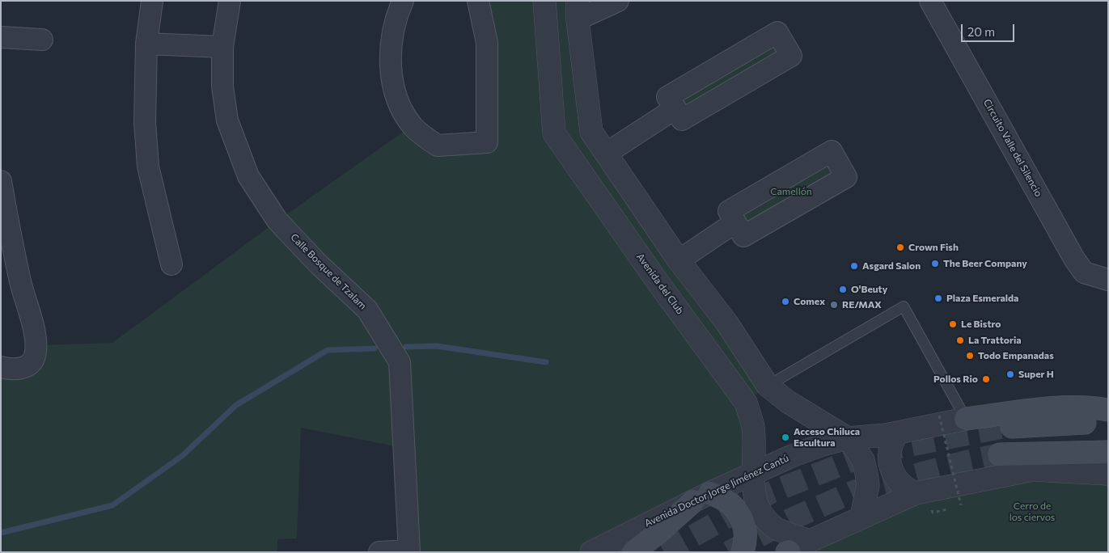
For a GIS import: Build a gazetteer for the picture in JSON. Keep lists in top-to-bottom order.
{
  "streets": {
    "street": [
      "Circuito Valle del Silencio",
      "Calle Bosque de Tzalam",
      "Avenida del Club",
      "Avenida Doctor Jorge Jiménez Cantú"
    ]
  },
  "crossings": [
    ["Avenida del Club", "Avenida Doctor Jorge Jiménez Cantú"]
  ],
  "parks": ["Camellón", "Cerro de los ciervos"],
  "places": [
    "Crown Fish",
    "The Beer Company",
    "Asgard Salon",
    "O'Beuty",
    "Plaza Esmeralda",
    "Comex",
    "RE/MAX",
    "Le Bistro",
    "La Trattoria",
    "Todo Empanadas",
    "Super H",
    "Pollos Rio",
    "Acceso Chiluca Escultura"
  ],
  "scale_bar": "20 m"
}
